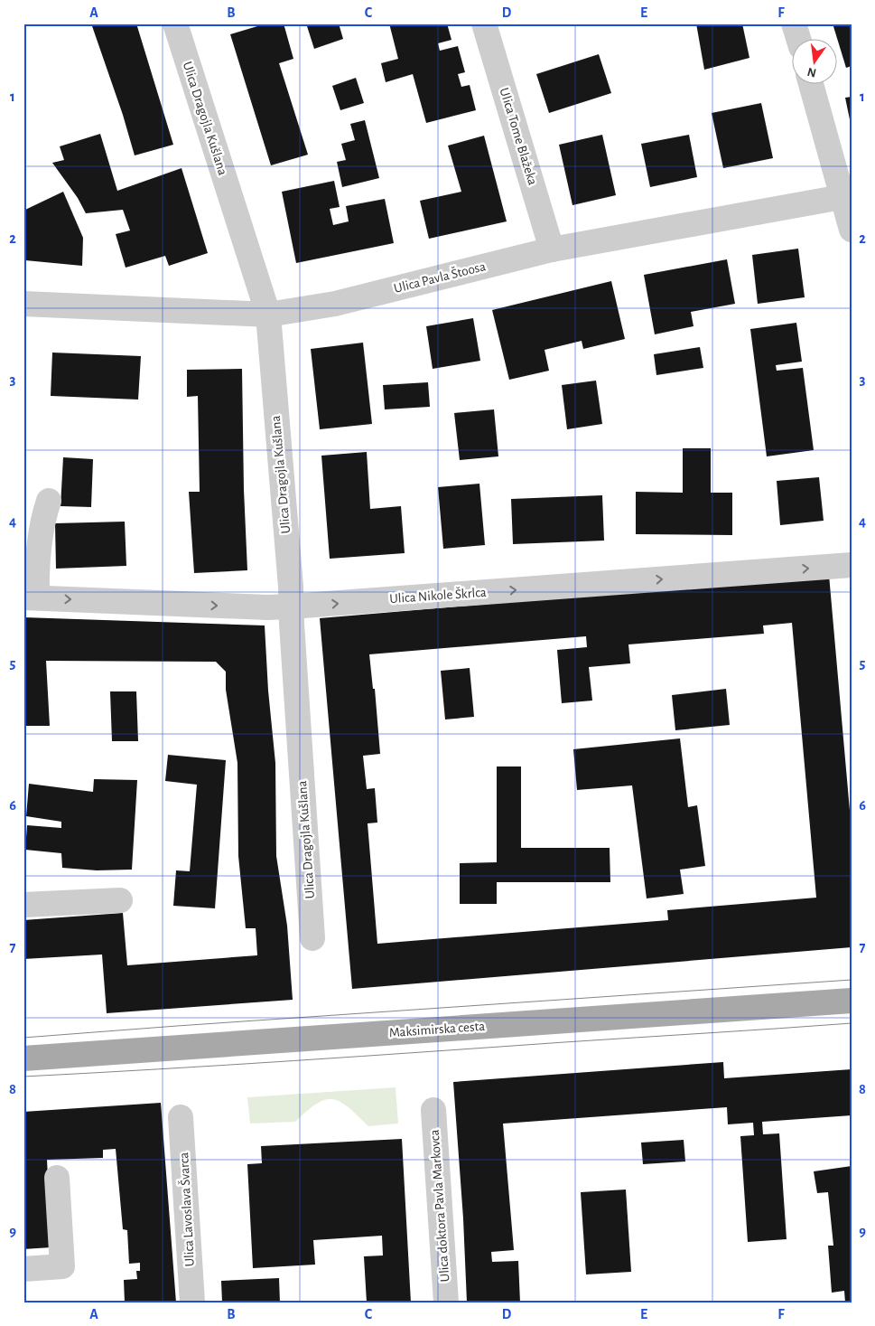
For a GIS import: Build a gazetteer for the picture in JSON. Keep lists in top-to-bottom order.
{
  "streets": {
    "main road": ["Maksimirska cesta"],
    "street": [
      "Ulica Dragojla Kušlana",
      "Ulica Tome Blažeka",
      "Ulica Pavla Štoosa",
      "Ulica Nikole Škrlca",
      "Ulica doktora Pavla Markovca",
      "Ulica Lavoslava Švarca"
    ]
  },
  "crossings": [
    ["Ulica Dragojla Kušlana", "Ulica Pavla Štoosa"],
    ["Ulica Dragojla Kušlana", "Ulica Nikole Škrlca"],
    ["Ulica Tome Blažeka", "Ulica Pavla Štoosa"]
  ],
  "one_way": ["Ulica Nikole Škrlca"],
  "north": "bottom",
  "grid": {
    "columns": [
      "A",
      "B",
      "C",
      "D",
      "E",
      "F"
    ],
    "rows": [
      "1",
      "2",
      "3",
      "4",
      "5",
      "6",
      "7",
      "8",
      "9"
    ]
  }
}
